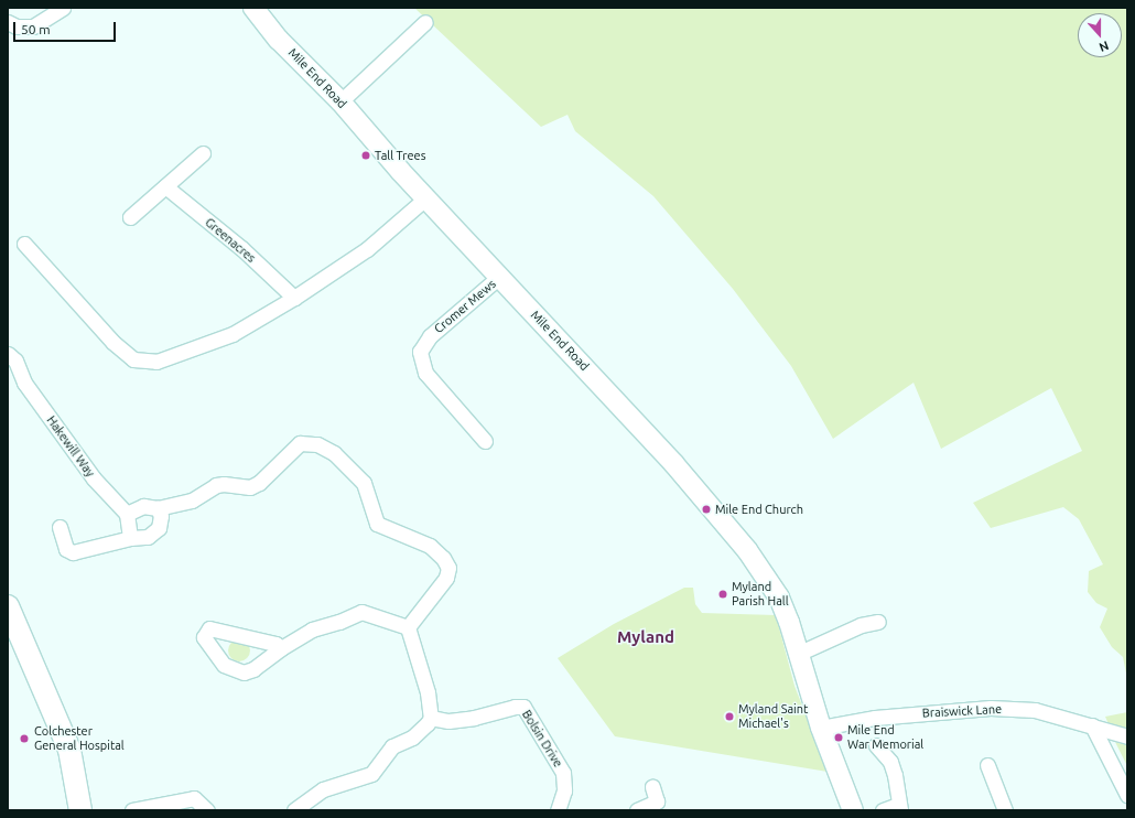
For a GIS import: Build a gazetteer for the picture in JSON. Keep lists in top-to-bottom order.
{
  "streets": {
    "street": [
      "Mile End Road",
      "Greenacres",
      "Cromer Mews",
      "Hakewill Way",
      "Braiswick Lane",
      "Bolsin Drive"
    ]
  },
  "crossings": [
    ["Mile End Road", "Cromer Mews"],
    ["Mile End Road", "Braiswick Lane"]
  ],
  "districts": ["Myland"],
  "places": [
    "Tall Trees",
    "Mile End Church",
    "Myland Parish Hall",
    "Myland Saint Michael's",
    "Mile End War Memorial",
    "Colchester General Hospital"
  ],
  "scale_bar": "50 m",
  "north": "bottom"
}
